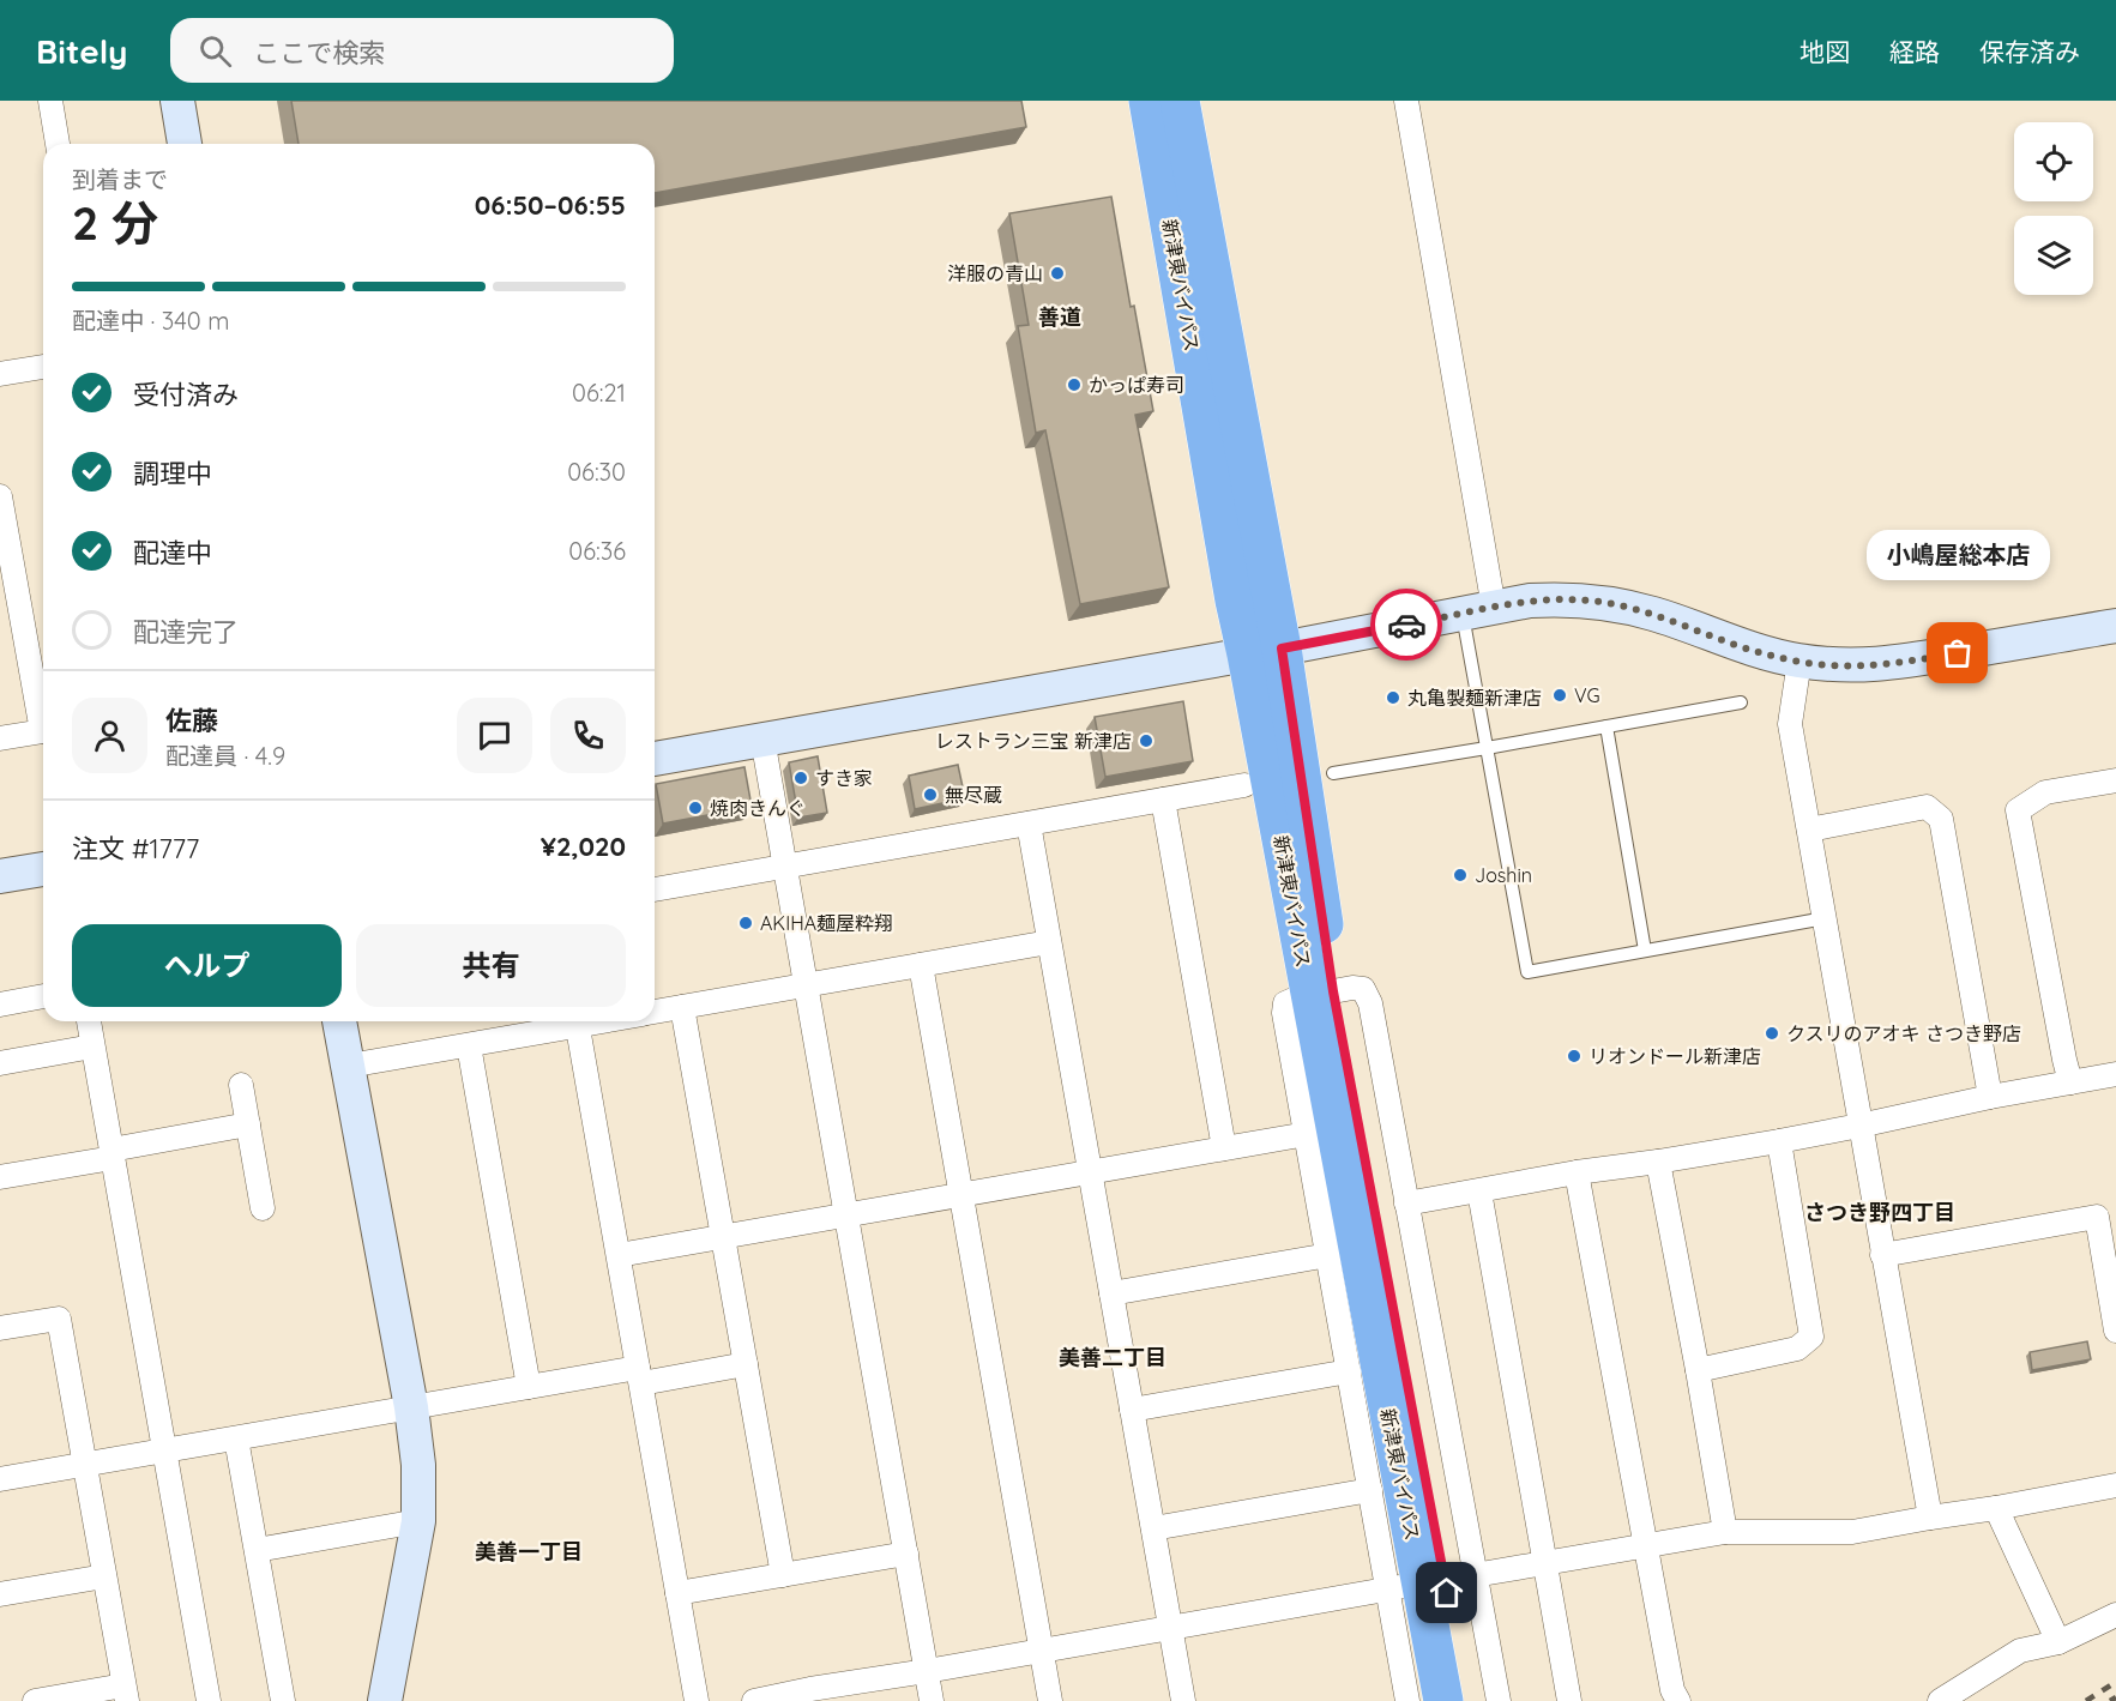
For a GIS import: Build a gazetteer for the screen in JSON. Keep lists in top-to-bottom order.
{
  "streets": {
    "highway": ["新津東バイパス"]
  },
  "districts": [
    "善道",
    "さつき野四丁目",
    "美善二丁目",
    "美善一丁目"
  ],
  "places": [
    "洋服の青山",
    "かっぱ寿司",
    "小嶋屋総本店",
    "VG",
    "丸亀製麺新津店",
    "レストラン三宝 新津店",
    "すき家",
    "無尽蔵",
    "焼肉きんぐ",
    "Joshin",
    "AKIHA麺屋粋翔",
    "クスリのアオキ さつき野店",
    "リオンドール新津店"
  ],
  "page": {
    "header": "Bitely",
    "search": "ここで検索",
    "nav": ["地図", "経路", "保存済み"],
    "heading": ["2 分", "到着まで", "06:50–06:55"],
    "panel": [
      "佐藤",
      "配達員 · 4.9",
      "注文 #1777",
      "¥2,020"
    ],
    "bar": "配達中 · 340 m",
    "list": [
      ["受付済み", "06:21"],
      ["調理中", "06:30"],
      ["配達中", "06:36"],
      "配達完了"
    ],
    "bubble": "小嶋屋総本店",
    "buttons": ["ヘルプ", "共有"]
  }
}
